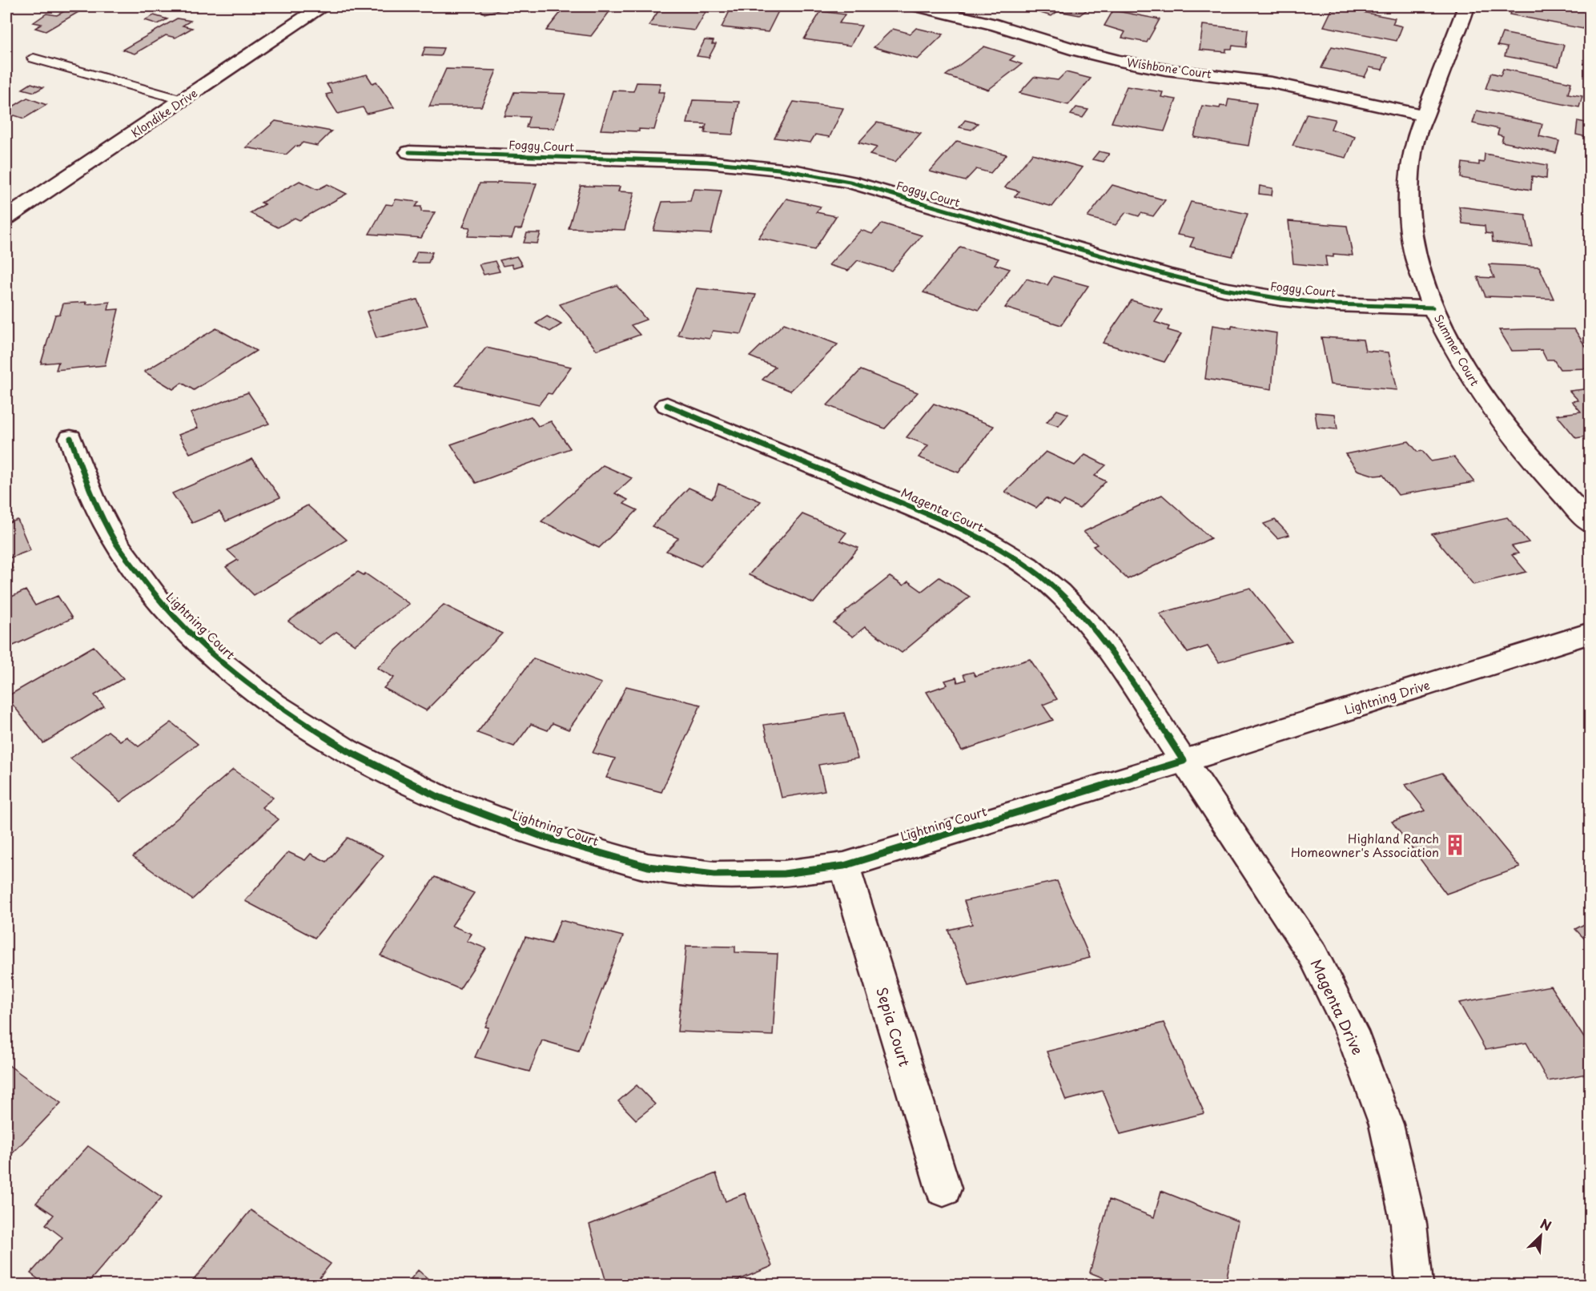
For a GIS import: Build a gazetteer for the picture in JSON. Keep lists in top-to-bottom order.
{
  "streets": {
    "street": [
      "Wishbone Court",
      "Klondike Drive",
      "Foggy Court",
      "Summer Court",
      "Magenta Court",
      "Lightning Court",
      "Lightning Drive",
      "Magenta Drive",
      "Sepia Court"
    ]
  },
  "crossings": [
    ["Wishbone Court", "Summer Court"],
    ["Foggy Court", "Summer Court"],
    ["Magenta Court", "Lightning Court"],
    ["Magenta Court", "Lightning Drive"],
    ["Magenta Court", "Magenta Drive"],
    ["Lightning Court", "Lightning Drive"],
    ["Lightning Court", "Magenta Drive"],
    ["Lightning Court", "Sepia Court"],
    ["Lightning Drive", "Magenta Drive"]
  ],
  "places": {
    "building": ["Highland Ranch Homeowner's Association"]
  },
  "north": "top right"
}
